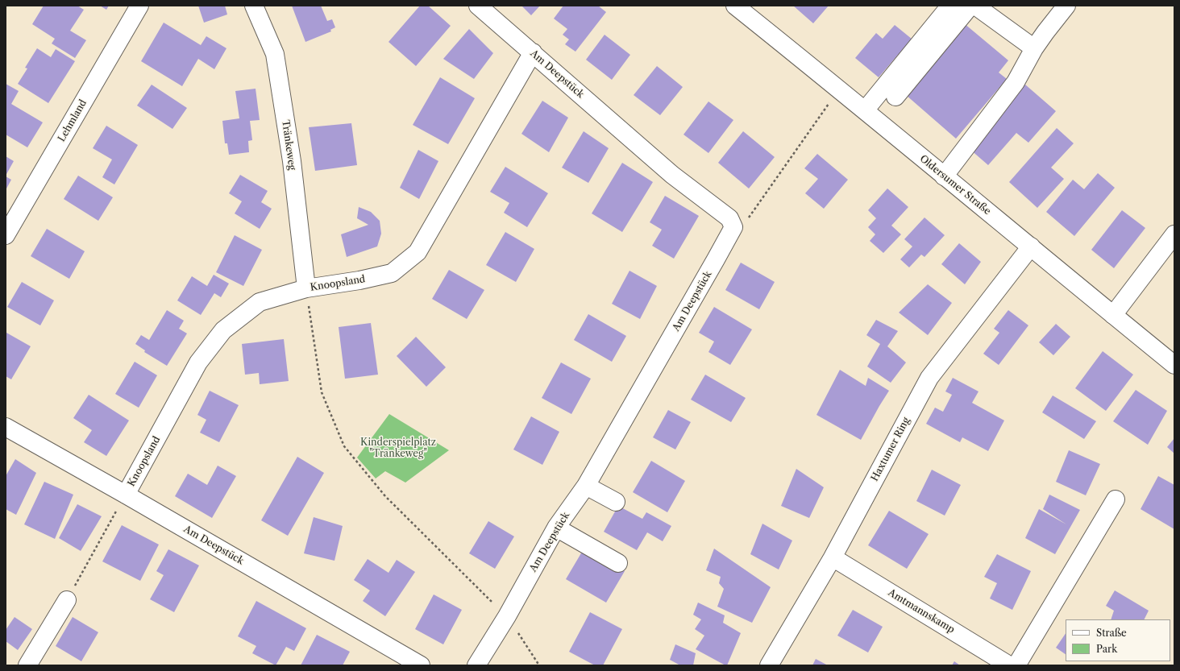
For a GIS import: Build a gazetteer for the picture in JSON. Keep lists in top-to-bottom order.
{
  "streets": {
    "street": [
      "Am Deepstück",
      "Lehmland",
      "Tränkeweg",
      "Oldersumer Straße",
      "Knoopsland",
      "Haxtumer Ring",
      "Amtmannskamp"
    ]
  },
  "crossings": [
    ["Am Deepstück", "Knoopsland"],
    ["Tränkeweg", "Knoopsland"],
    ["Oldersumer Straße", "Haxtumer Ring"],
    ["Haxtumer Ring", "Amtmannskamp"]
  ],
  "parks": ["Kinderspielplatz \"Tränkeweg\""],
  "legend": ["Straße", "Park"]
}
